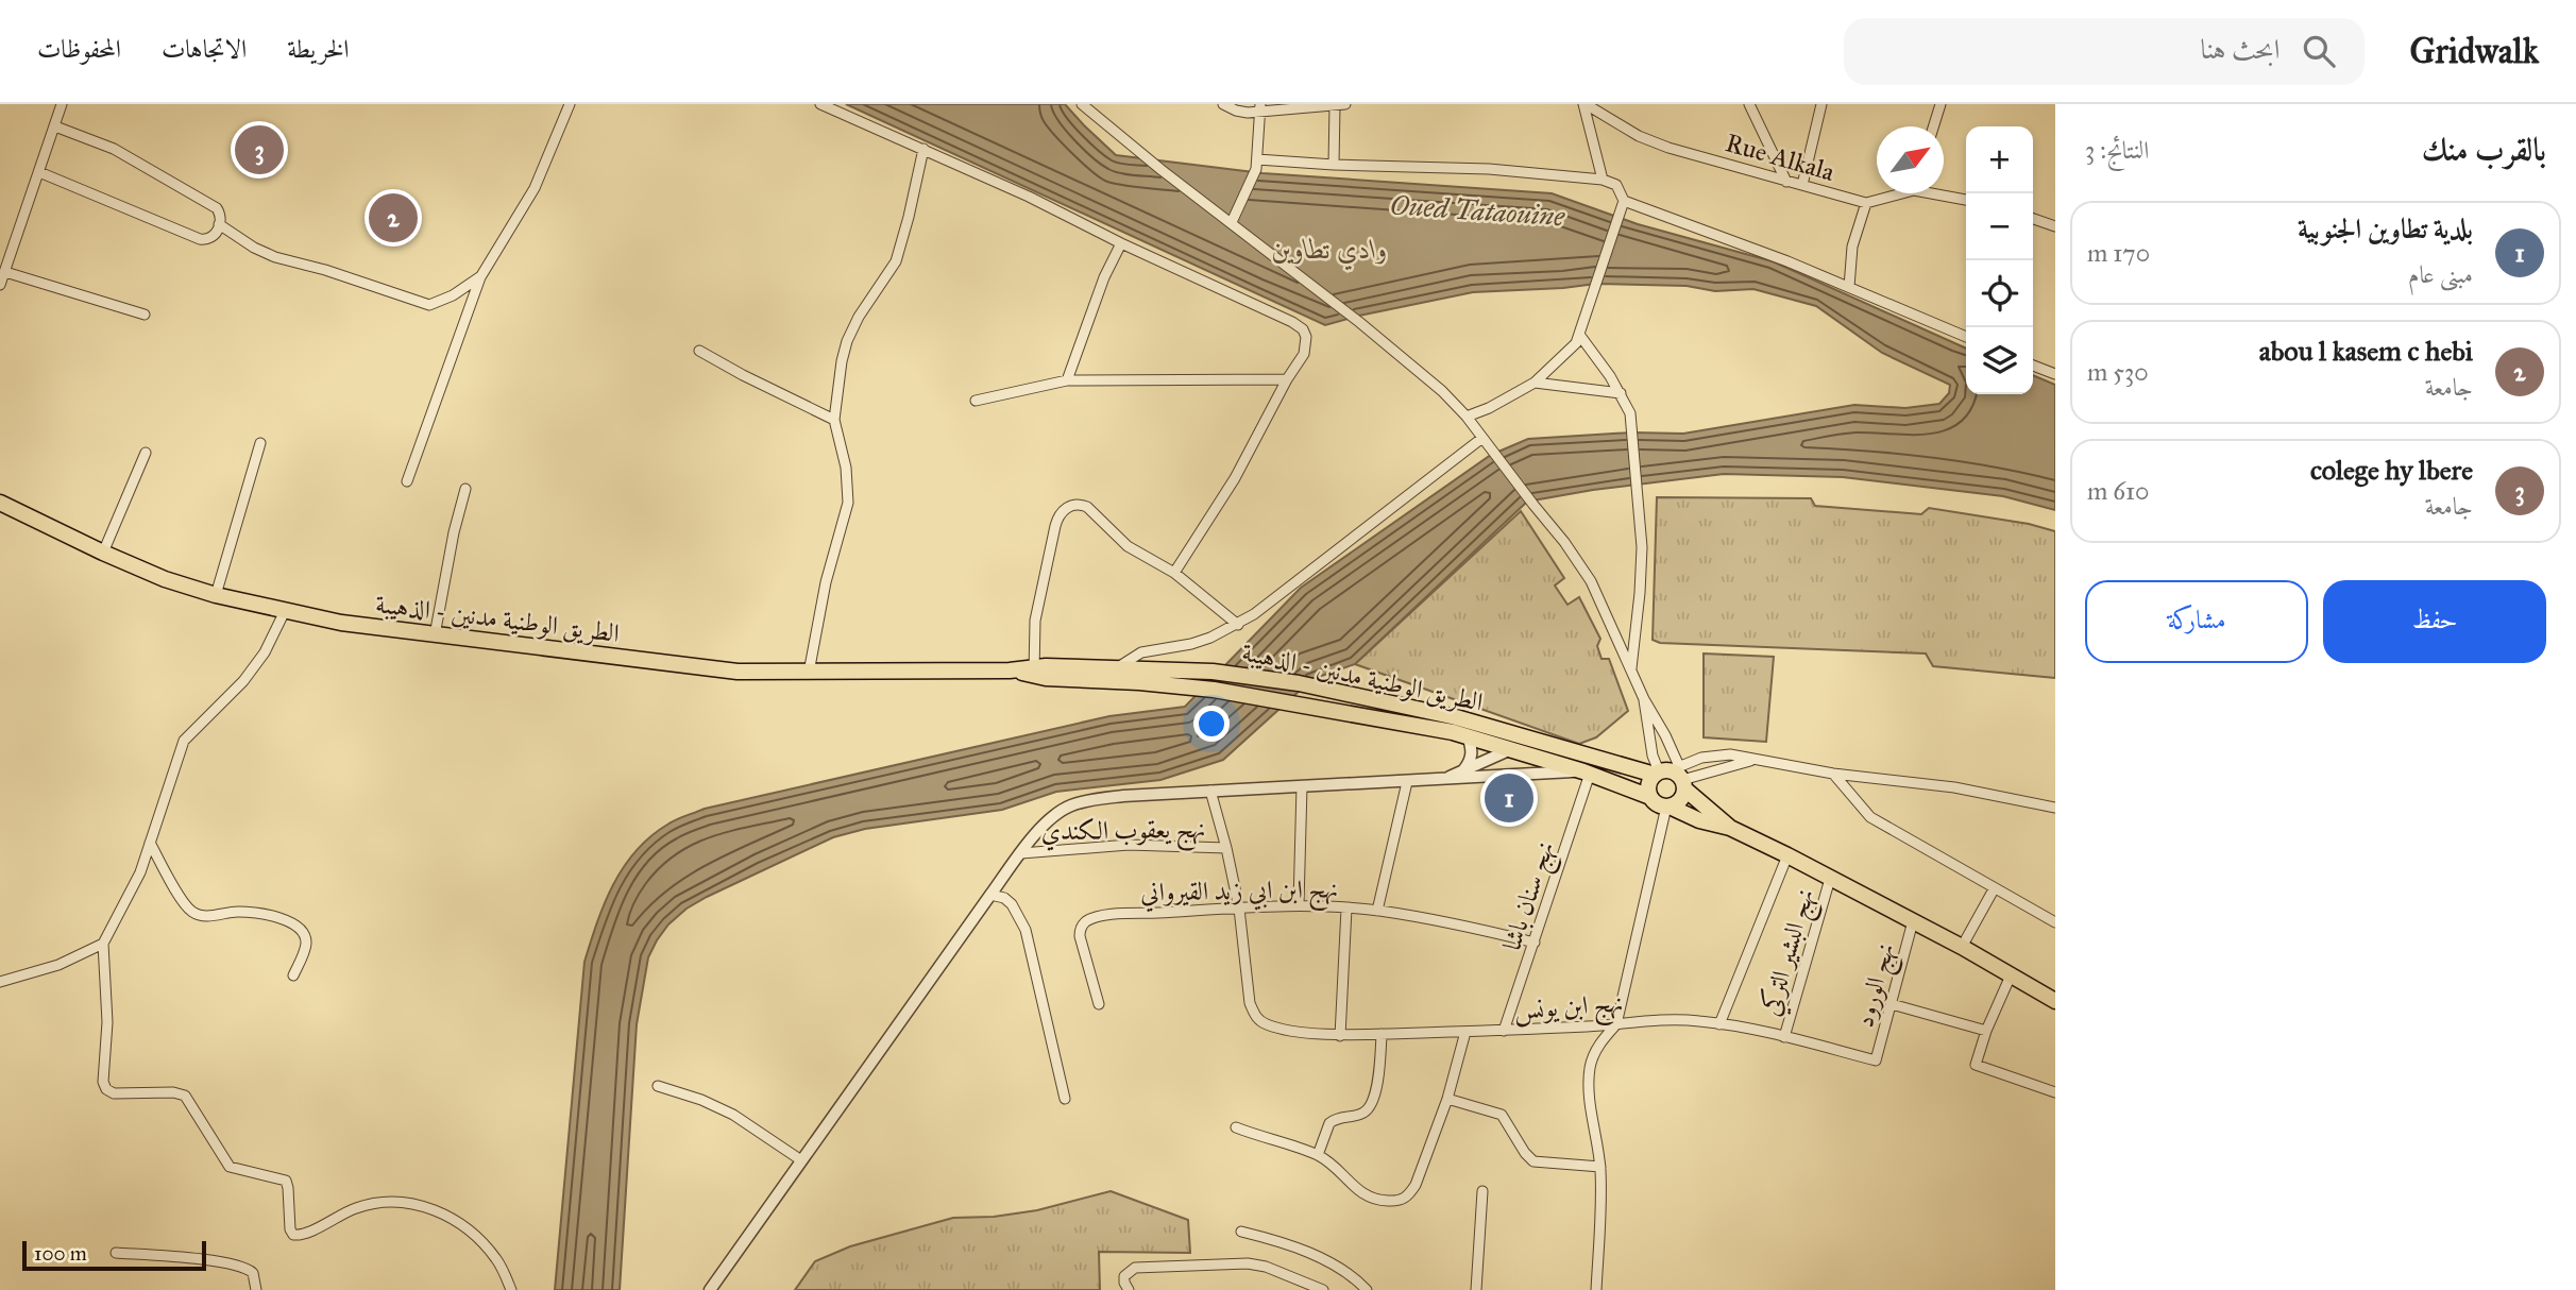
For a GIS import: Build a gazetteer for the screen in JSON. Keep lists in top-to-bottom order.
{
  "streets": {
    "main road": ["الطريق الوطنية مدنين - الذهيبة"],
    "street": [
      "Rue Alkala",
      "نهج يعقوب الكندي",
      "نهج ابن ابي زيد القيرواني",
      "نهج سنان باشا",
      "نهج البشير التركي",
      "نهج الورود",
      "نهج ابن يونس"
    ]
  },
  "crossings": [
    ["الطريق الوطنية مدنين - الذهيبة", "نهج سنان باشا"],
    ["الطريق الوطنية مدنين - الذهيبة", "نهج البشير التركي"],
    ["الطريق الوطنية مدنين - الذهيبة", "نهج الورود"],
    ["نهج ابن ابي زيد القيرواني", "نهج سنان باشا"],
    ["نهج ابن ابي زيد القيرواني", "نهج ابن يونس"],
    ["نهج سنان باشا", "نهج ابن يونس"],
    ["نهج البشير التركي", "نهج ابن يونس"],
    ["نهج الورود", "نهج ابن يونس"]
  ],
  "water": ["Oued Tataouine", "وادي تطاوين"],
  "scale_bar": "100 m",
  "north": "top right",
  "page": {
    "header": "Gridwalk",
    "search": "ابحث هنا",
    "nav": ["الخريطة", "الاتجاهات", "المحفوظات"],
    "heading": ["بالقرب منك", "النتائج: 3"],
    "pins": ["3", "2", "1"],
    "map_buttons": ["+", "−"],
    "list": [
      {
        "mark": "1",
        "name": "بلدية تطاوين الجنوبية",
        "note": "مبنى عام",
        "value": "170 m"
      },
      {
        "mark": "2",
        "name": "abou l kasem c hebi",
        "note": "جامعة",
        "value": "530 m"
      },
      {
        "mark": "3",
        "name": "colege hy lbere",
        "note": "جامعة",
        "value": "610 m"
      }
    ],
    "buttons": ["حفظ", "مشاركة"],
    "scale": "100 m"
  }
}
